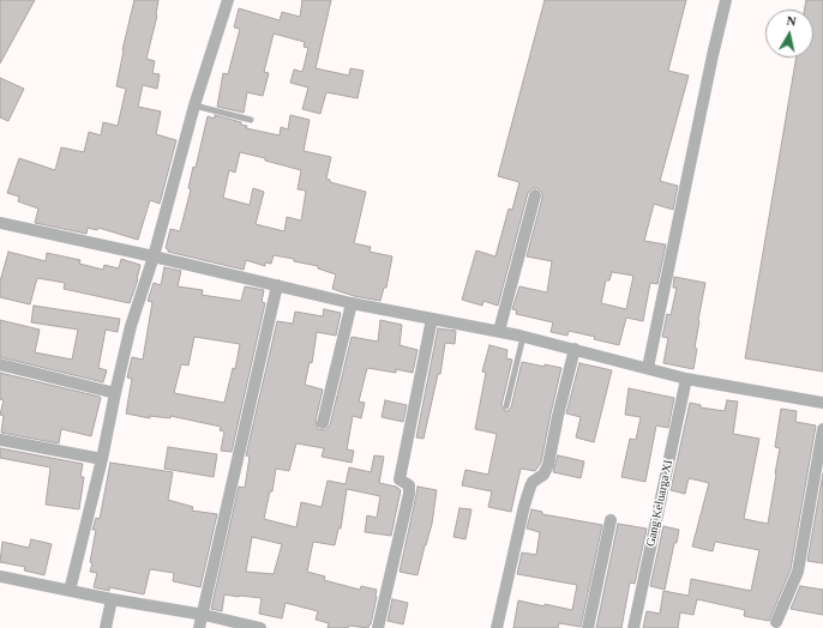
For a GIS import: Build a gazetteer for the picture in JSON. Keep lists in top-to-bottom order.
{
  "streets": {
    "street": ["Gang Keluarga XI"]
  },
  "north": "top"
}
